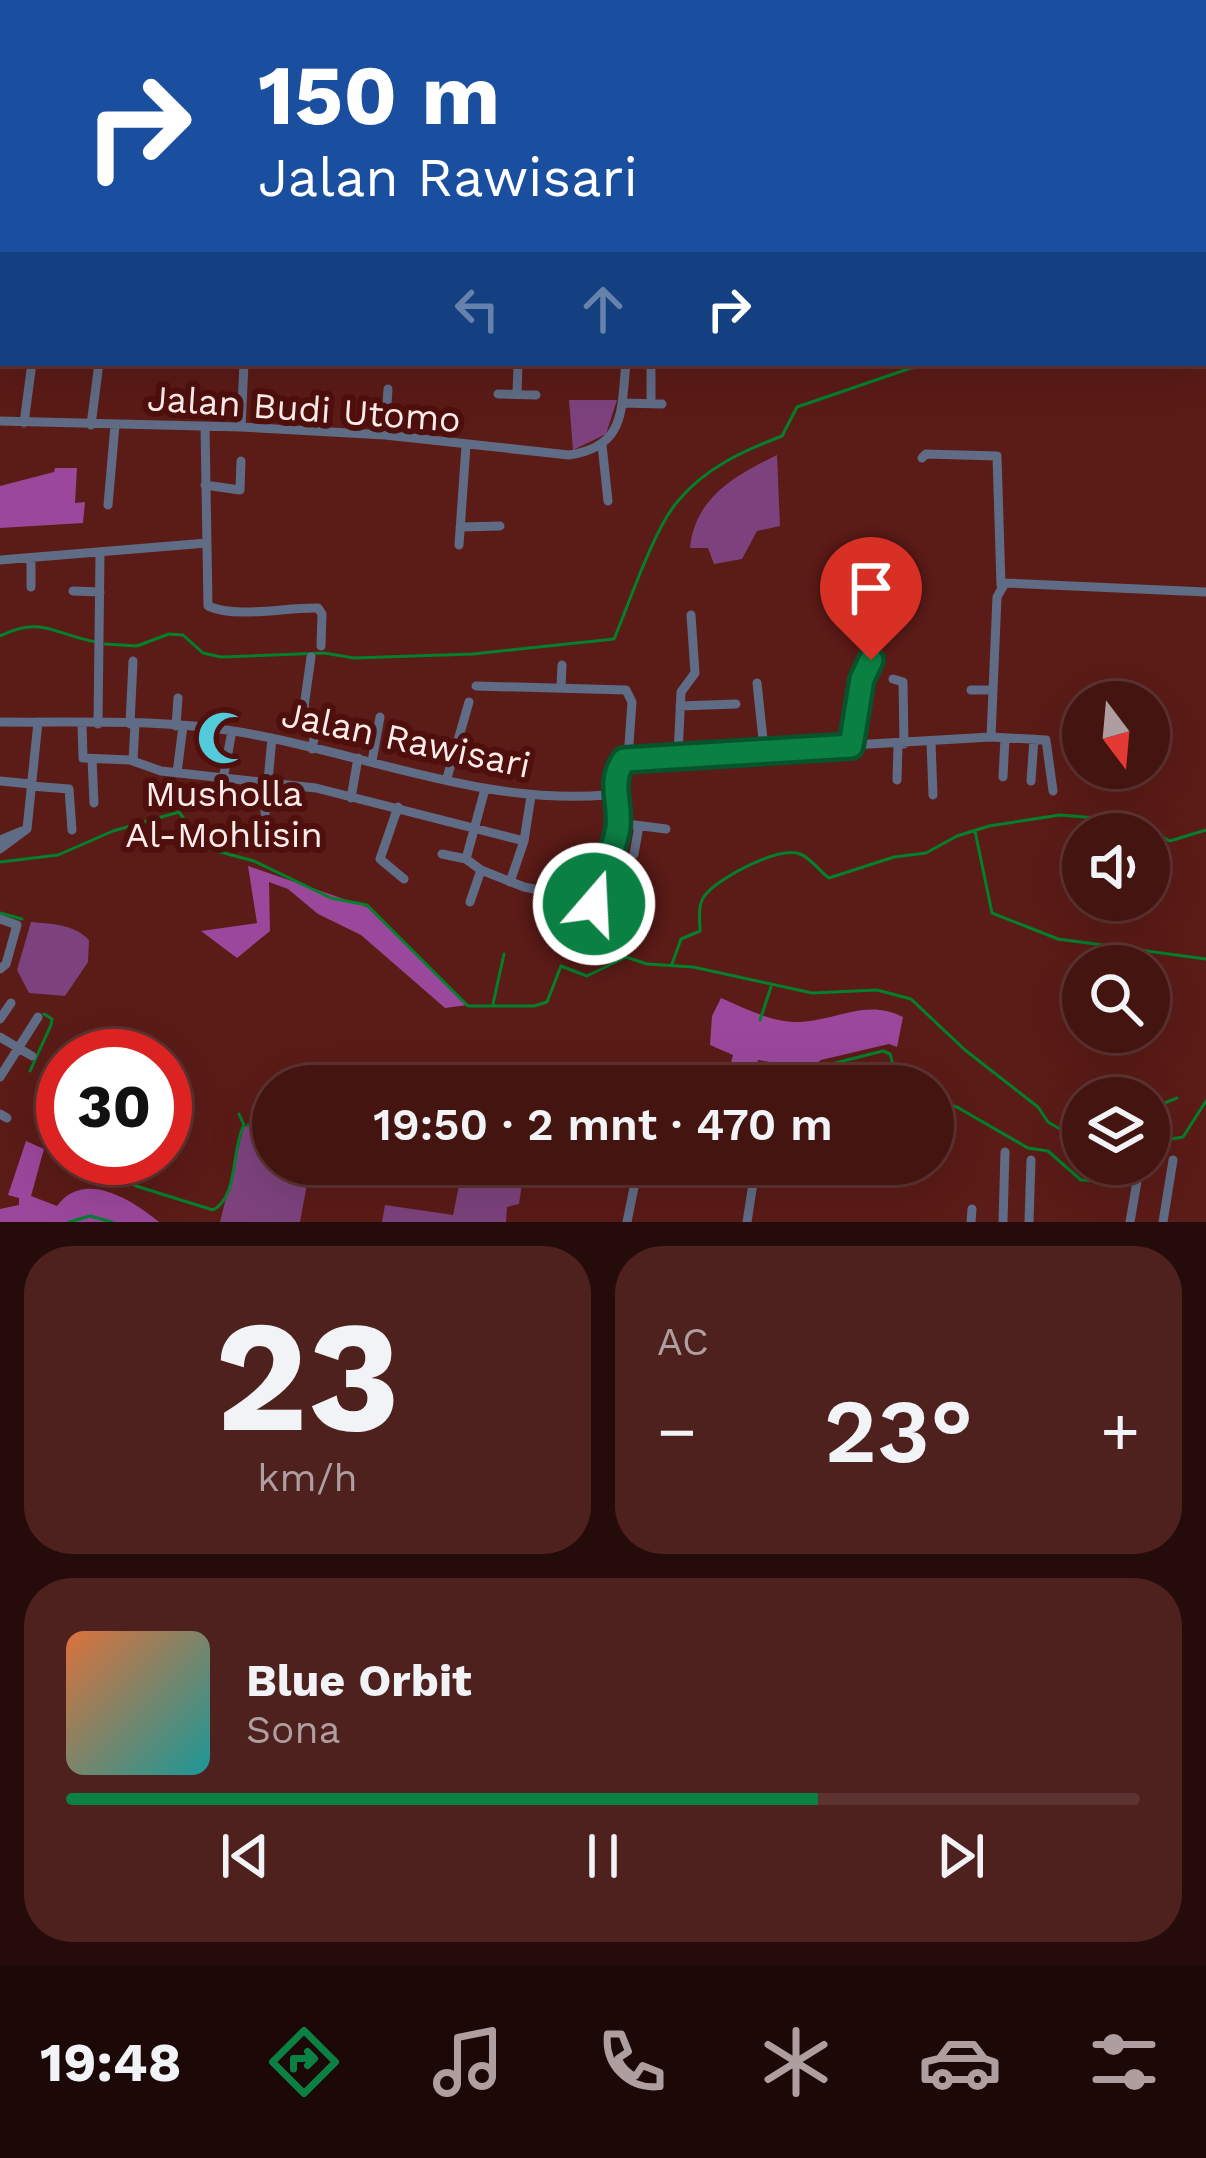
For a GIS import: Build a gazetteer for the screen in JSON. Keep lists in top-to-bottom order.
{
  "streets": {
    "street": ["Jalan Budi Utomo", "Jalan Rawisari"]
  },
  "places": {
    "mosque": ["Musholla Al-Mohlisin"]
  },
  "north": "bottom",
  "page": {
    "turn": ["150 m", "Jalan Rawisari"],
    "limit": "30",
    "trip": "19:50 · 2 mnt · 470 m",
    "tile": [
      ["23", "km/h"],
      "AC"
    ],
    "heat": ["−", "23°", "+"],
    "song": ["Blue Orbit", "Sona"],
    "tabs": "19:48"
  }
}
